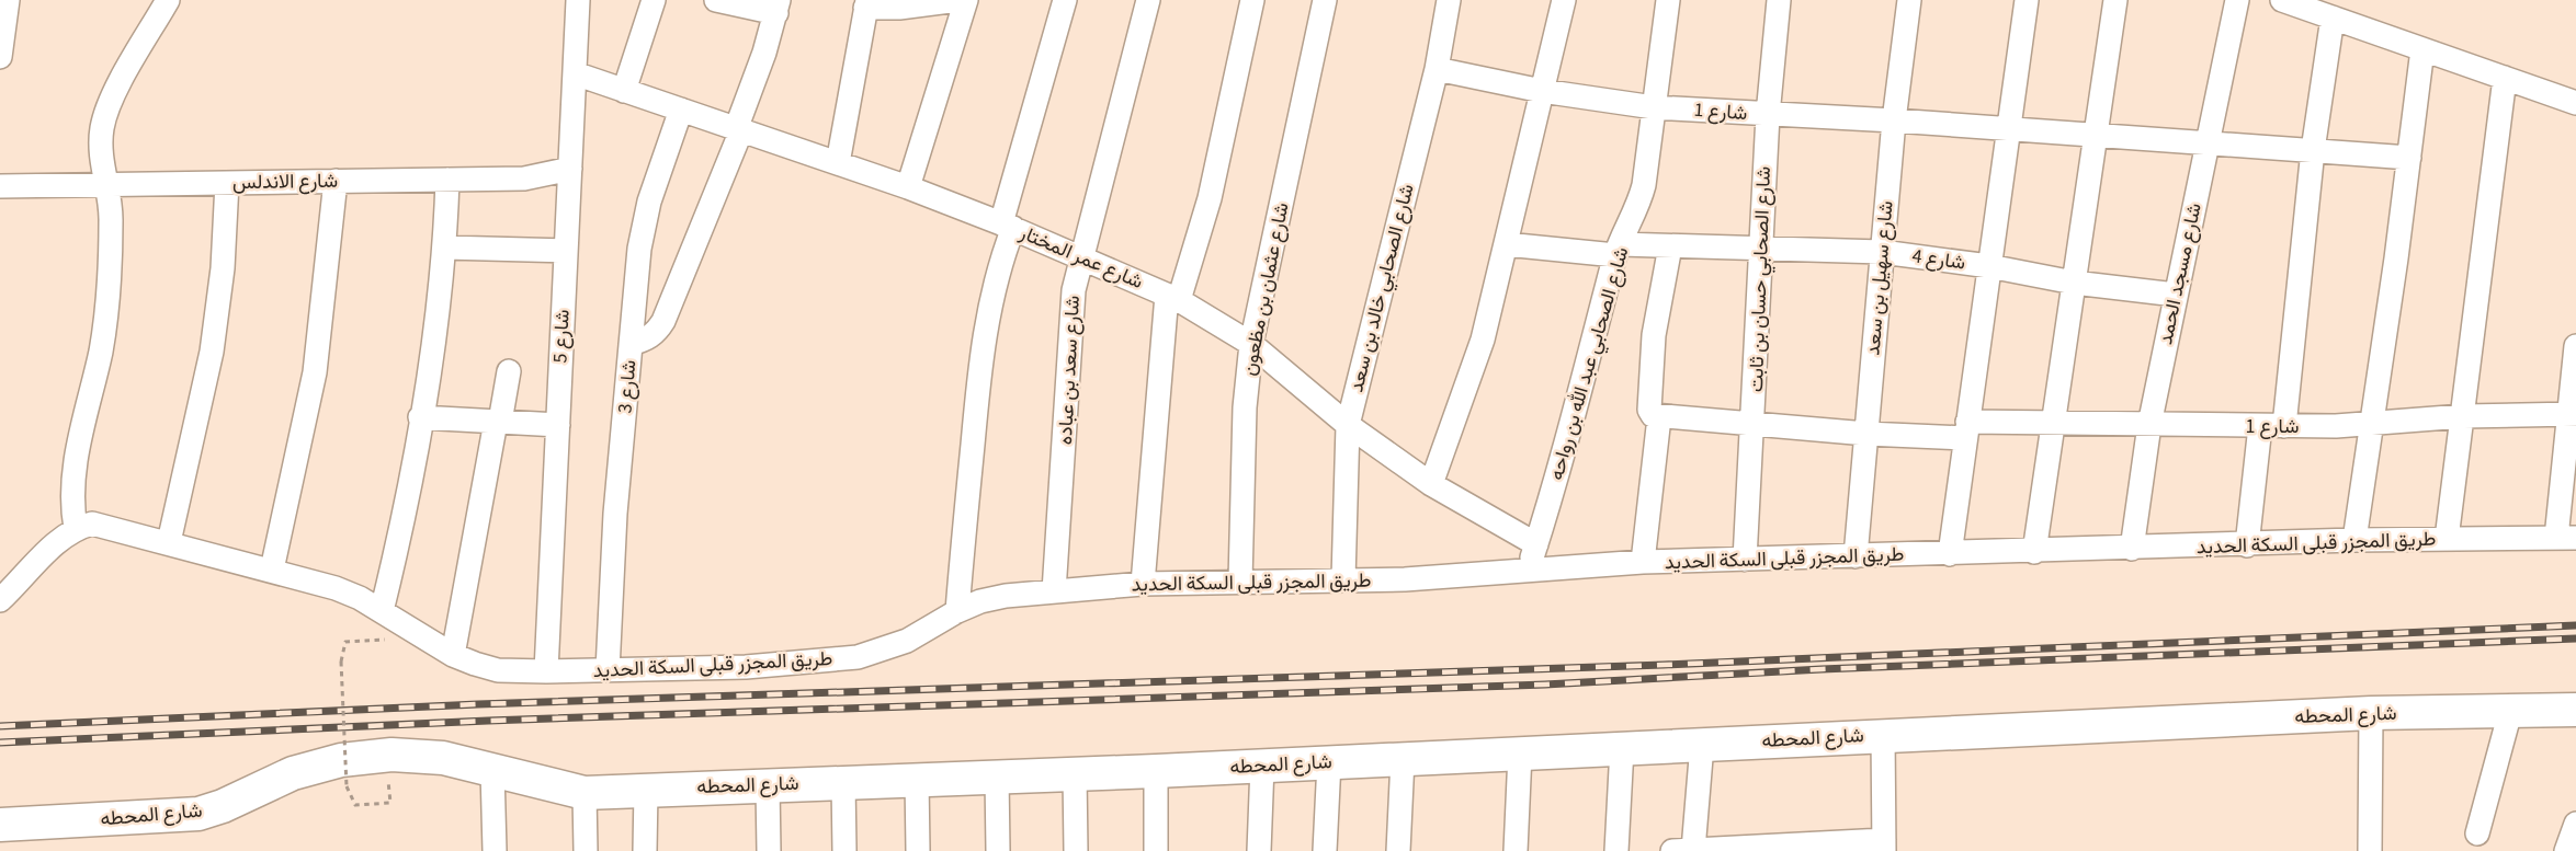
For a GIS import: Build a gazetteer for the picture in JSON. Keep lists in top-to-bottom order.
{
  "streets": {
    "street": [
      "شارع 1",
      "شارع الاندلس",
      "شارع عمر المختار",
      "شارع 4",
      "شارع مسجد الحمد",
      "شارع سهيل بن سعد",
      "شارع الصحابي حسان بن ثابت",
      "شارع الصحابي خالد بن سعد",
      "شارع عثمان بن مظعون",
      "شارع 5",
      "شارع الصحابي عبد الله بن رواحه",
      "شارع سعد بن عباده",
      "شارع 3",
      "طريق المجزر قبلى السكة الحديد",
      "شارع المحطه"
    ]
  },
  "crossings": [
    ["شارع 1", "شارع مسجد الحمد"],
    ["شارع 1", "شارع سهيل بن سعد"],
    ["شارع 1", "شارع الصحابي حسان بن ثابت"],
    ["شارع 1", "شارع الصحابي خالد بن سعد"],
    ["شارع 1", "شارع الصحابي عبد الله بن رواحه"],
    ["شارع الاندلس", "شارع 5"],
    ["شارع عمر المختار", "شارع الصحابي خالد بن سعد"],
    ["شارع عمر المختار", "شارع عثمان بن مظعون"],
    ["شارع عمر المختار", "شارع 5"],
    ["شارع عمر المختار", "شارع الصحابي عبد الله بن رواحه"],
    ["شارع عمر المختار", "شارع سعد بن عباده"],
    ["شارع عمر المختار", "شارع 3"],
    ["شارع 4", "شارع مسجد الحمد"],
    ["شارع 4", "شارع سهيل بن سعد"],
    ["شارع 4", "شارع الصحابي حسان بن ثابت"],
    ["شارع 4", "شارع الصحابي عبد الله بن رواحه"],
    ["شارع مسجد الحمد", "طريق المجزر قبلى السكة الحديد"],
    ["شارع سهيل بن سعد", "طريق المجزر قبلى السكة الحديد"],
    ["شارع الصحابي حسان بن ثابت", "طريق المجزر قبلى السكة الحديد"],
    ["شارع الصحابي خالد بن سعد", "طريق المجزر قبلى السكة الحديد"],
    ["شارع عثمان بن مظعون", "طريق المجزر قبلى السكة الحديد"],
    ["شارع 5", "طريق المجزر قبلى السكة الحديد"],
    ["شارع الصحابي عبد الله بن رواحه", "طريق المجزر قبلى السكة الحديد"],
    ["شارع سعد بن عباده", "طريق المجزر قبلى السكة الحديد"],
    ["شارع 3", "طريق المجزر قبلى السكة الحديد"]
  ]
}
